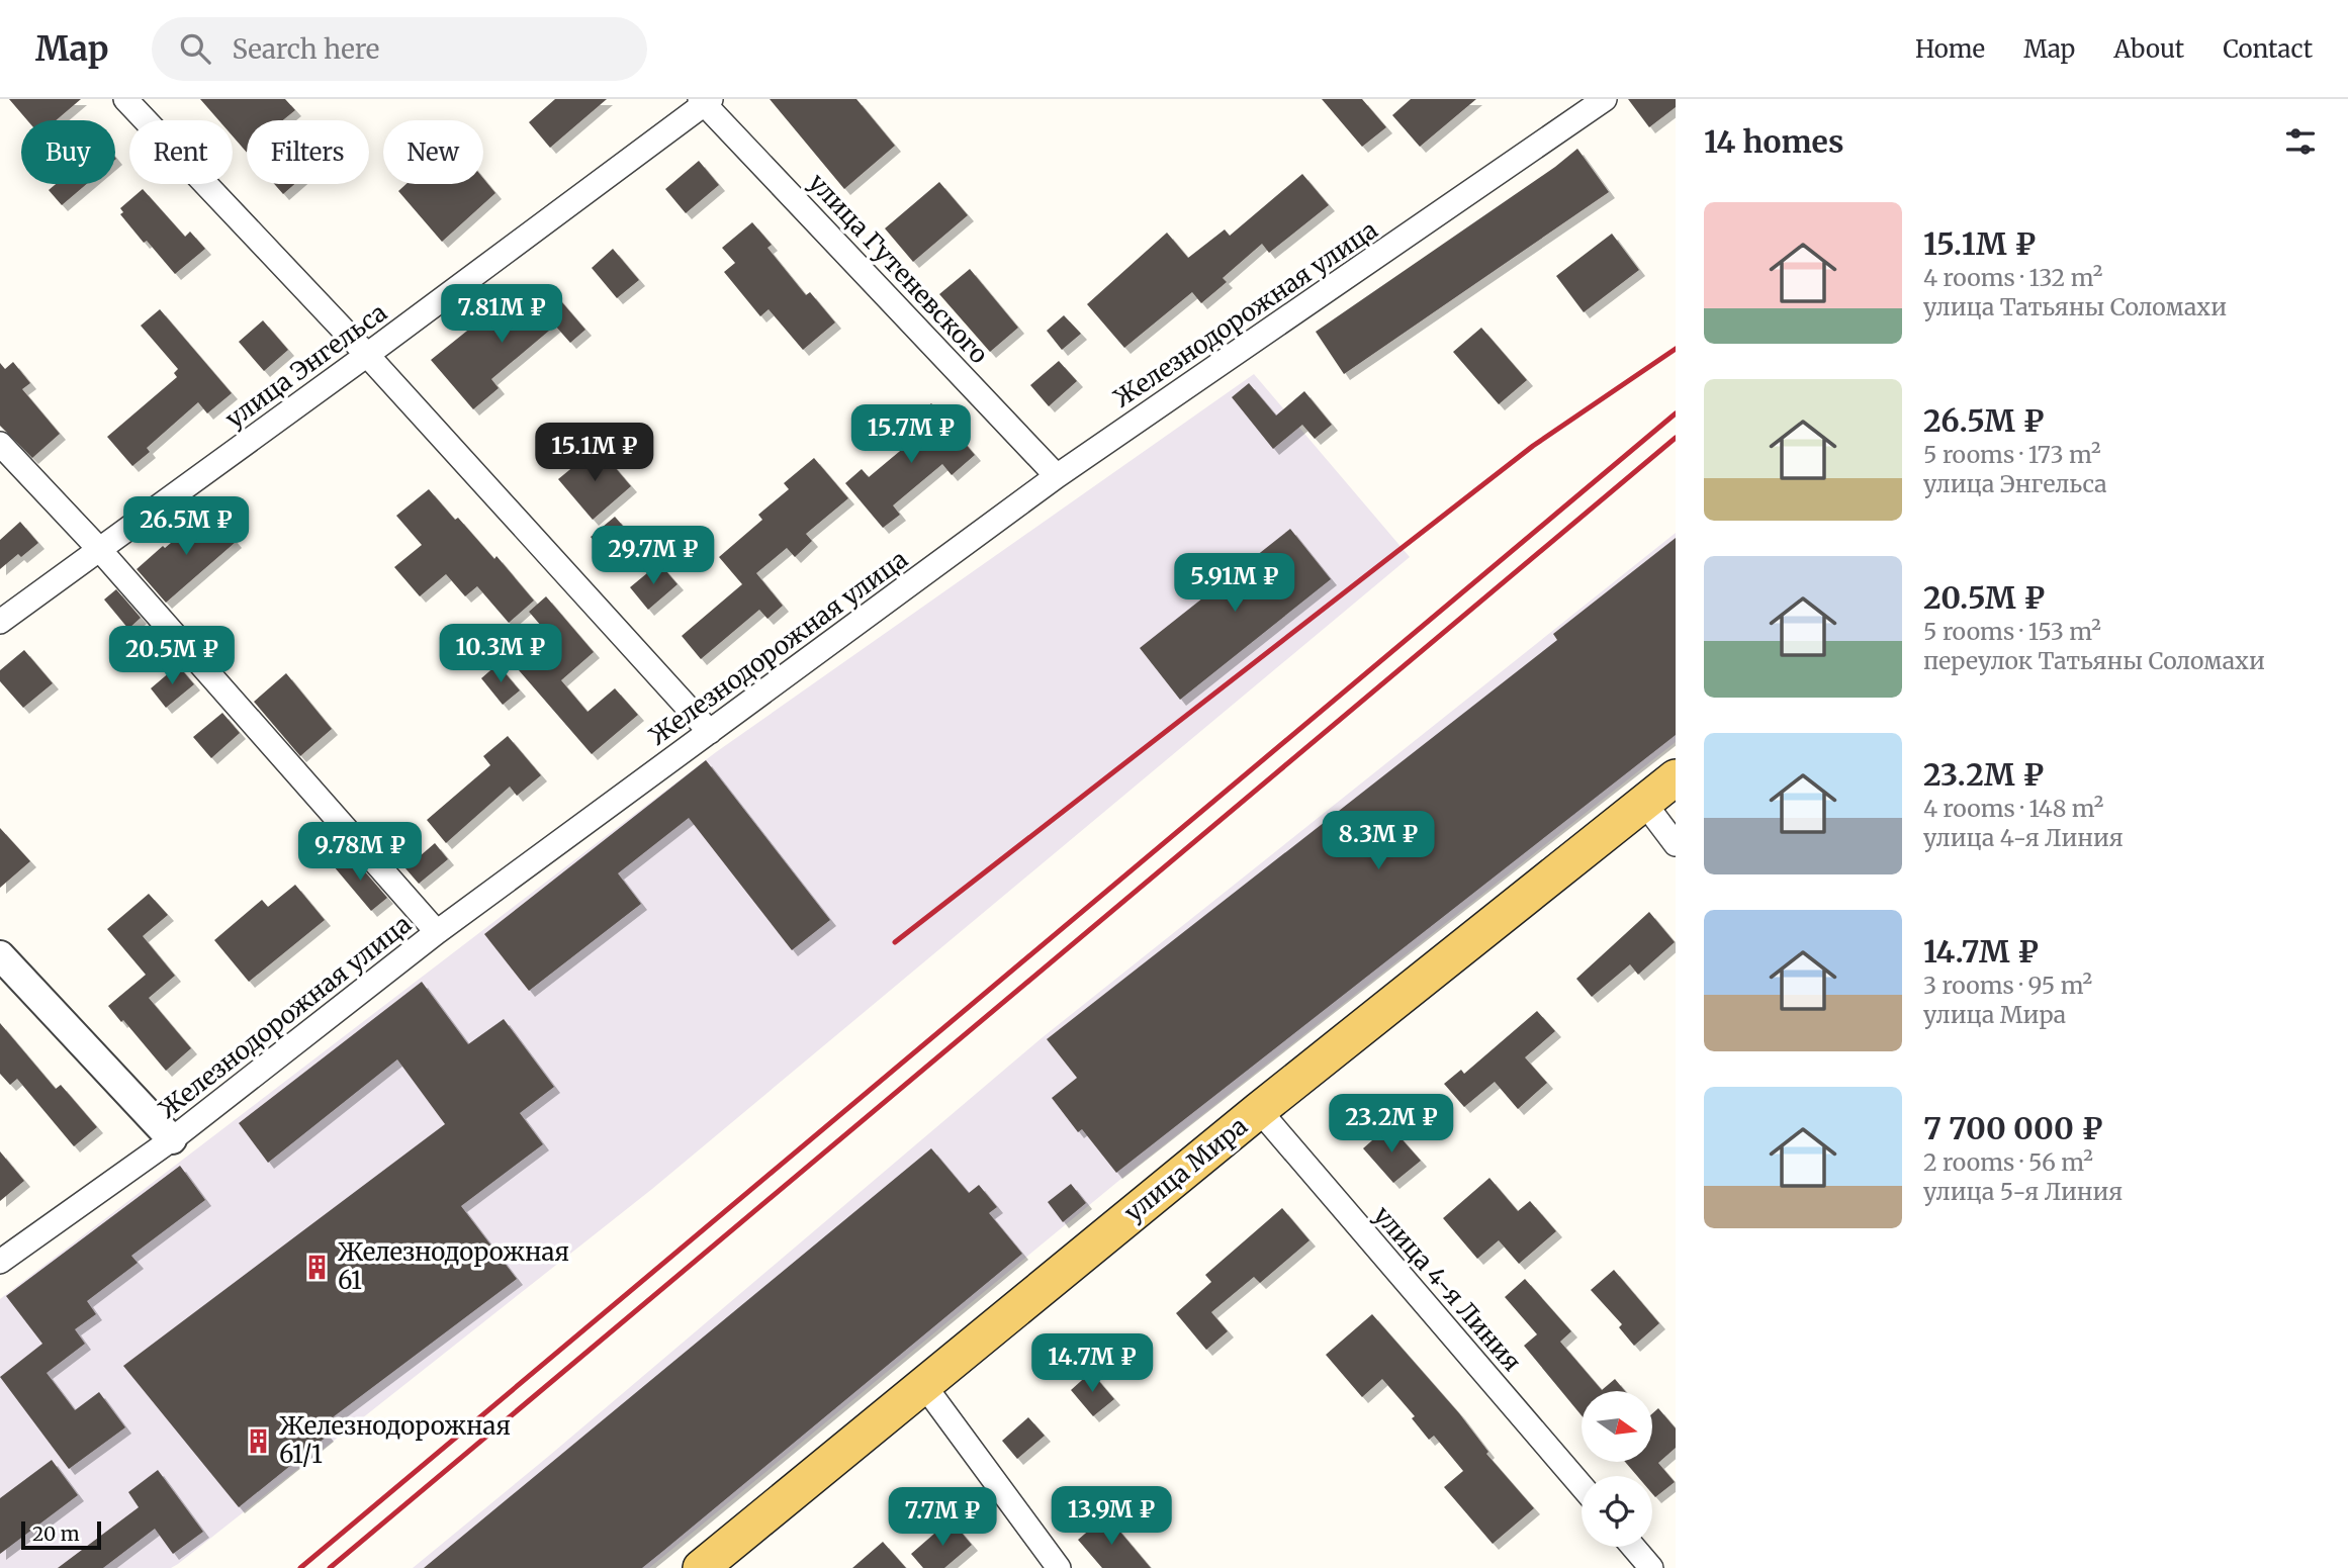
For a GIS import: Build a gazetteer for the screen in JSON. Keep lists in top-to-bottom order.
{
  "streets": {
    "main road": ["улица Мира"],
    "street": [
      "улица Гутеневского",
      "Железнодорожная улица",
      "улица Энгельса",
      "улица 4-я Линия"
    ]
  },
  "crossings": [
    ["улица Гутеневского", "Железнодорожная улица"],
    ["улица Гутеневского", "улица Энгельса"],
    ["улица Мира", "улица 4-я Линия"]
  ],
  "places": {
    "building": ["Железнодорожная 61", "Железнодорожная 61/1"]
  },
  "scale_bar": "20 m",
  "north": "right",
  "page": {
    "header": "Map",
    "search": "Search here",
    "nav": [
      "Home",
      "Map",
      "About",
      "Contact"
    ],
    "heading": "14 homes",
    "chip": [
      "Buy",
      "Rent",
      "Filters",
      "New"
    ],
    "list": [
      {
        "name": "15.1M ₽",
        "note": "4 rooms · 132 m² · улица Татьяны Соломахи"
      },
      {
        "name": "26.5M ₽",
        "note": "5 rooms · 173 m² · улица Энгельса"
      },
      {
        "name": "20.5M ₽",
        "note": "5 rooms · 153 m² · переулок Татьяны Соломахи"
      },
      {
        "name": "23.2M ₽",
        "note": "4 rooms · 148 m² · улица 4-я Линия"
      },
      {
        "name": "14.7M ₽",
        "note": "3 rooms · 95 m² · улица Мира"
      },
      {
        "name": "7 700 000 ₽",
        "note": "2 rooms · 56 m² · улица 5-я Линия"
      }
    ],
    "price": [
      "7.81M ₽",
      "15.7M ₽",
      "15.1M ₽",
      "26.5M ₽",
      "29.7M ₽",
      "5.91M ₽",
      "10.3M ₽",
      "20.5M ₽",
      "8.3M ₽",
      "9.78M ₽",
      "23.2M ₽",
      "14.7M ₽",
      "13.9M ₽",
      "7.7M ₽"
    ],
    "scale": "20 m"
  }
}
